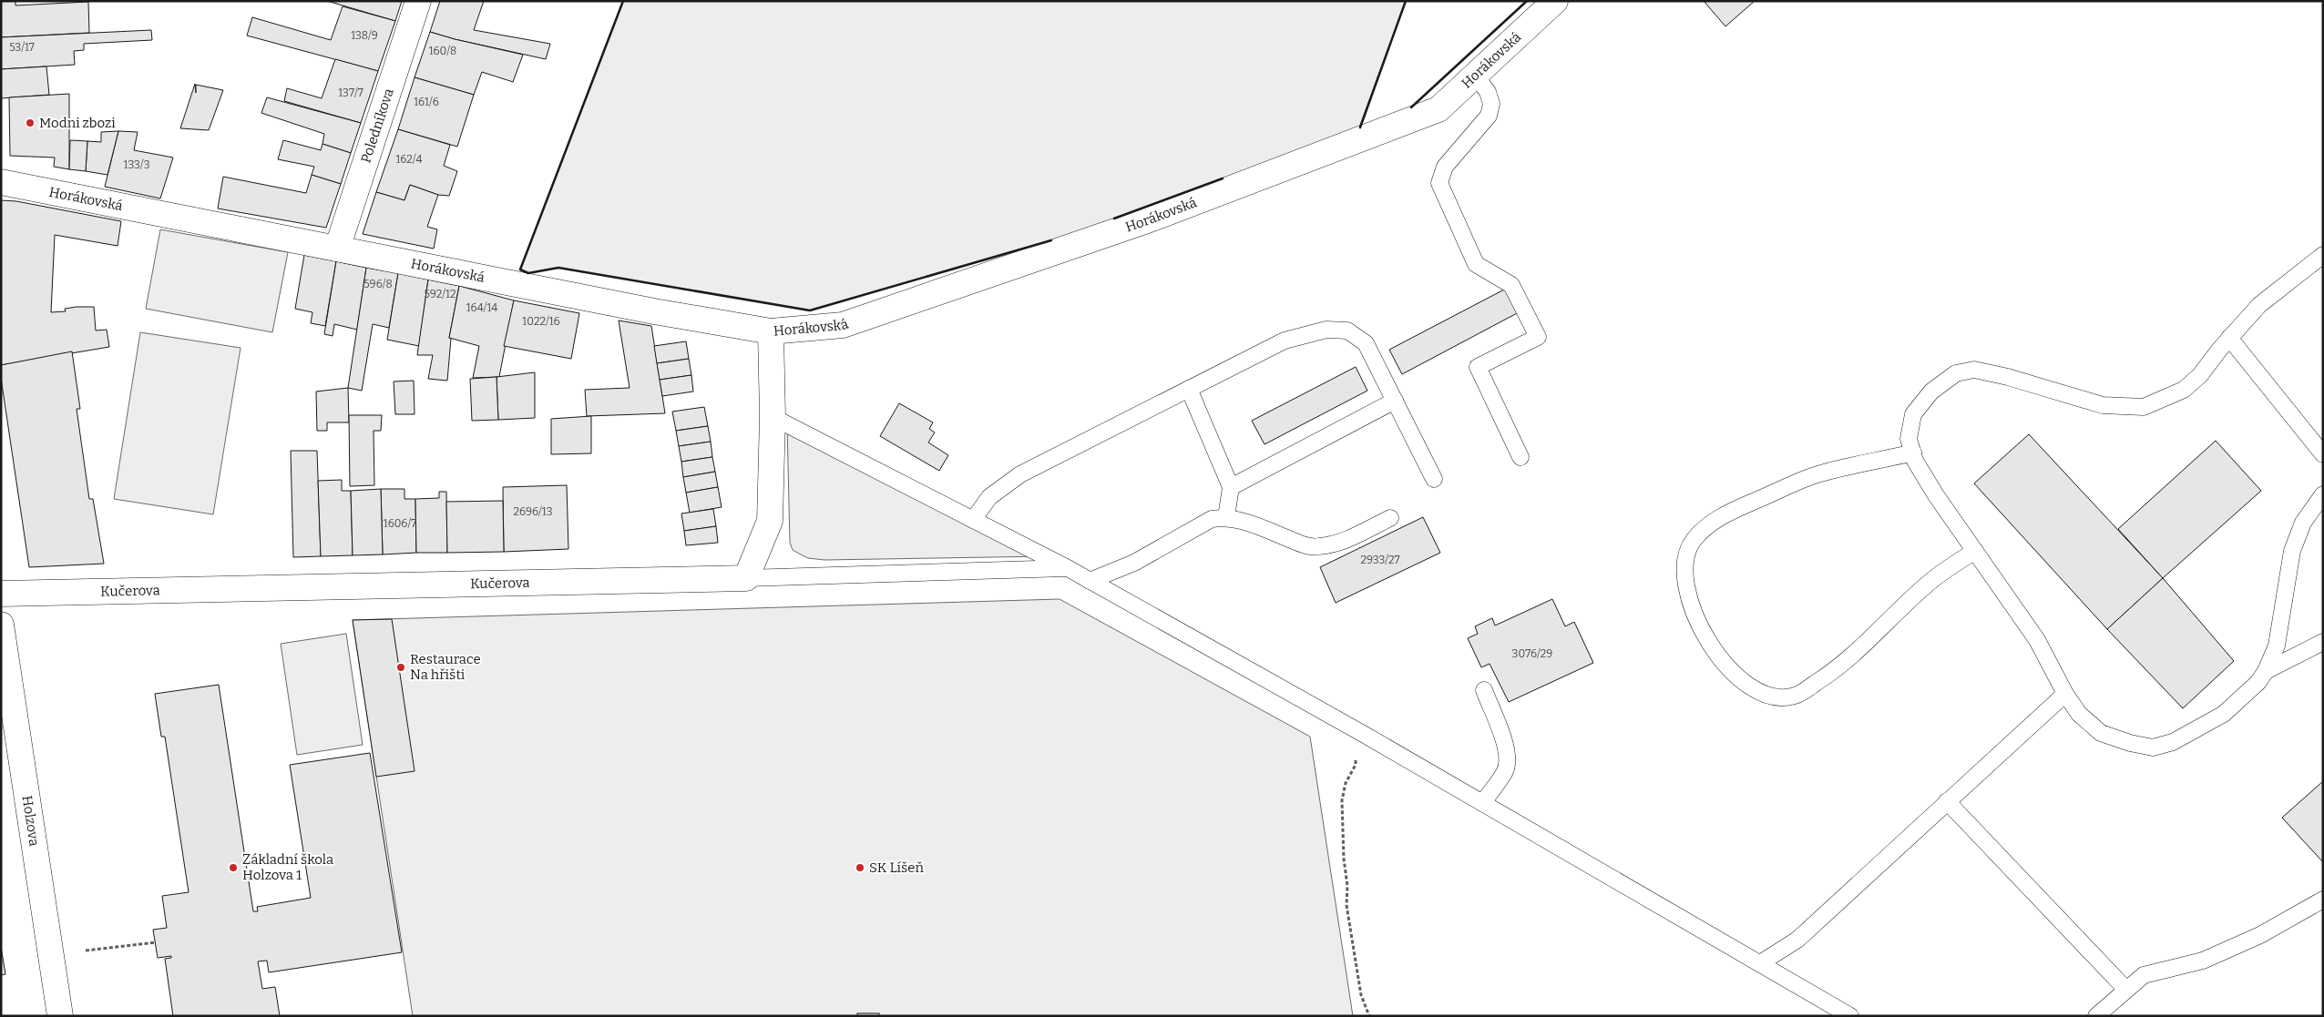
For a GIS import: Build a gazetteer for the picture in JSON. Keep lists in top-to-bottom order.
{
  "streets": {
    "street": [
      "Horákovská",
      "Poledníkova",
      "Kučerova",
      "Holzova"
    ]
  },
  "crossings": [
    ["Horákovská", "Poledníkova"]
  ],
  "places": [
    "Modni zbozi",
    "Restaurace Na hřišti",
    "Základní škola Holzova 1",
    "SK Líšeň"
  ],
  "house_numbers": [
    "138/9",
    "53/17",
    "160/8",
    "137/7",
    "161/6",
    "162/4",
    "133/3",
    "596/8",
    "592/12",
    "164/14",
    "1022/16",
    "2696/13",
    "1606/7",
    "2933/27",
    "3076/29"
  ]
}
